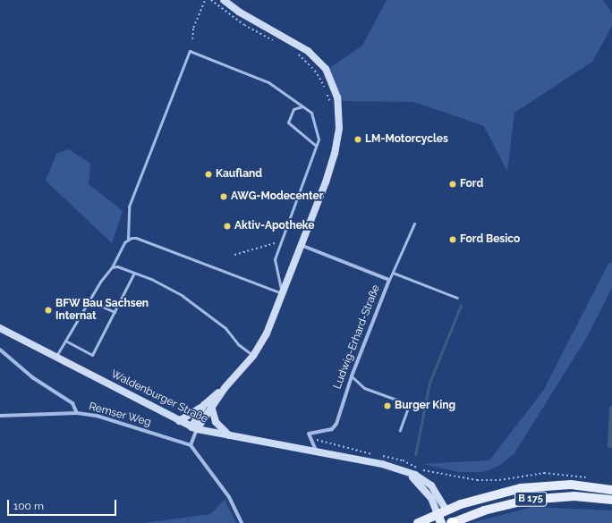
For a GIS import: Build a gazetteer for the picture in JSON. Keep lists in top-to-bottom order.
{
  "streets": {
    "main road": ["B 175"],
    "street": ["Ludwig-Erhard-Straße", "Waldenburger Straße", "Remser Weg"]
  },
  "crossings": [
    ["Ludwig-Erhard-Straße", "Waldenburger Straße"],
    ["Waldenburger Straße", "B 175"]
  ],
  "places": [
    "LM-Motorcycles",
    "Kaufland",
    "Ford",
    "AWG-Modecenter",
    "Aktiv-Apotheke",
    "Ford Besico",
    "BFW Bau Sachsen Internat",
    "Burger King"
  ],
  "scale_bar": "100 m"
}
